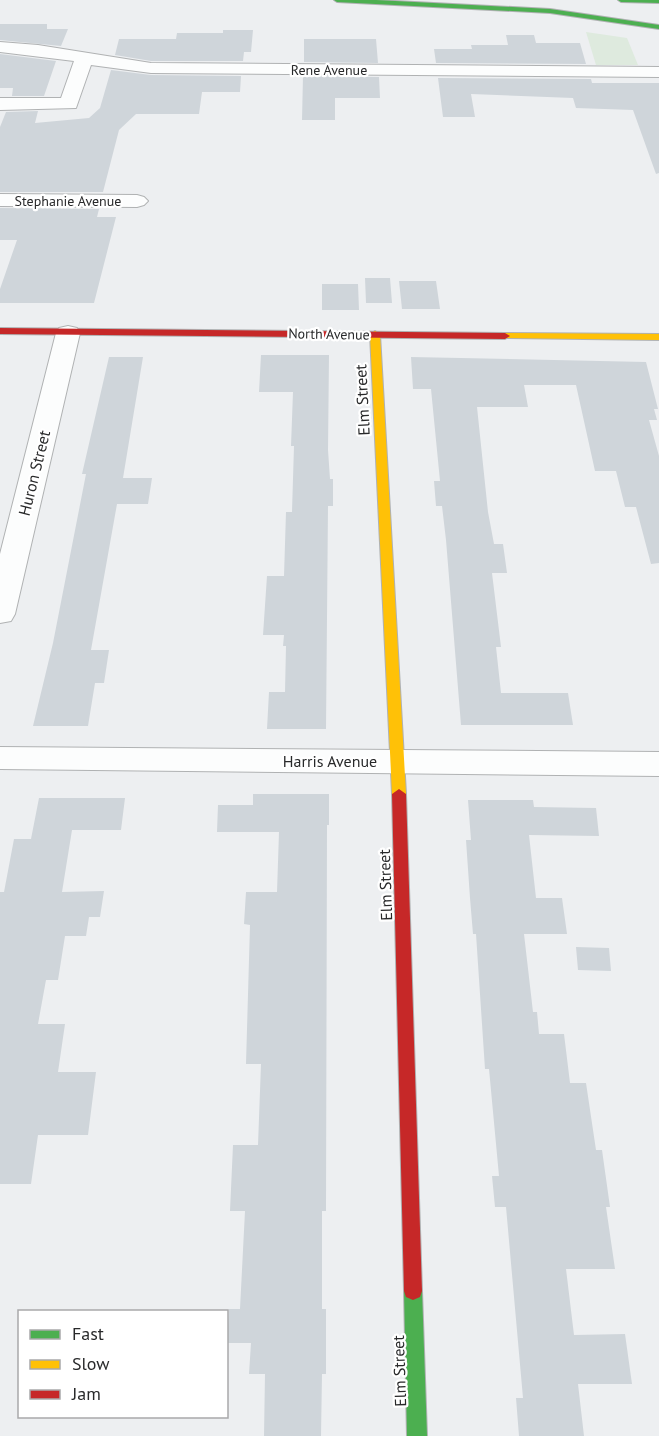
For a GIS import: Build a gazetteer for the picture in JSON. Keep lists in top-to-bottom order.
{
  "streets": {
    "main road": ["North Avenue", "Elm Street"],
    "street": [
      "Rene Avenue",
      "Stephanie Avenue",
      "Huron Street",
      "Harris Avenue"
    ]
  },
  "crossings": [
    ["North Avenue", "Elm Street"],
    ["North Avenue", "Huron Street"],
    ["Elm Street", "Harris Avenue"]
  ],
  "legend": ["Fast", "Slow", "Jam"]
}
